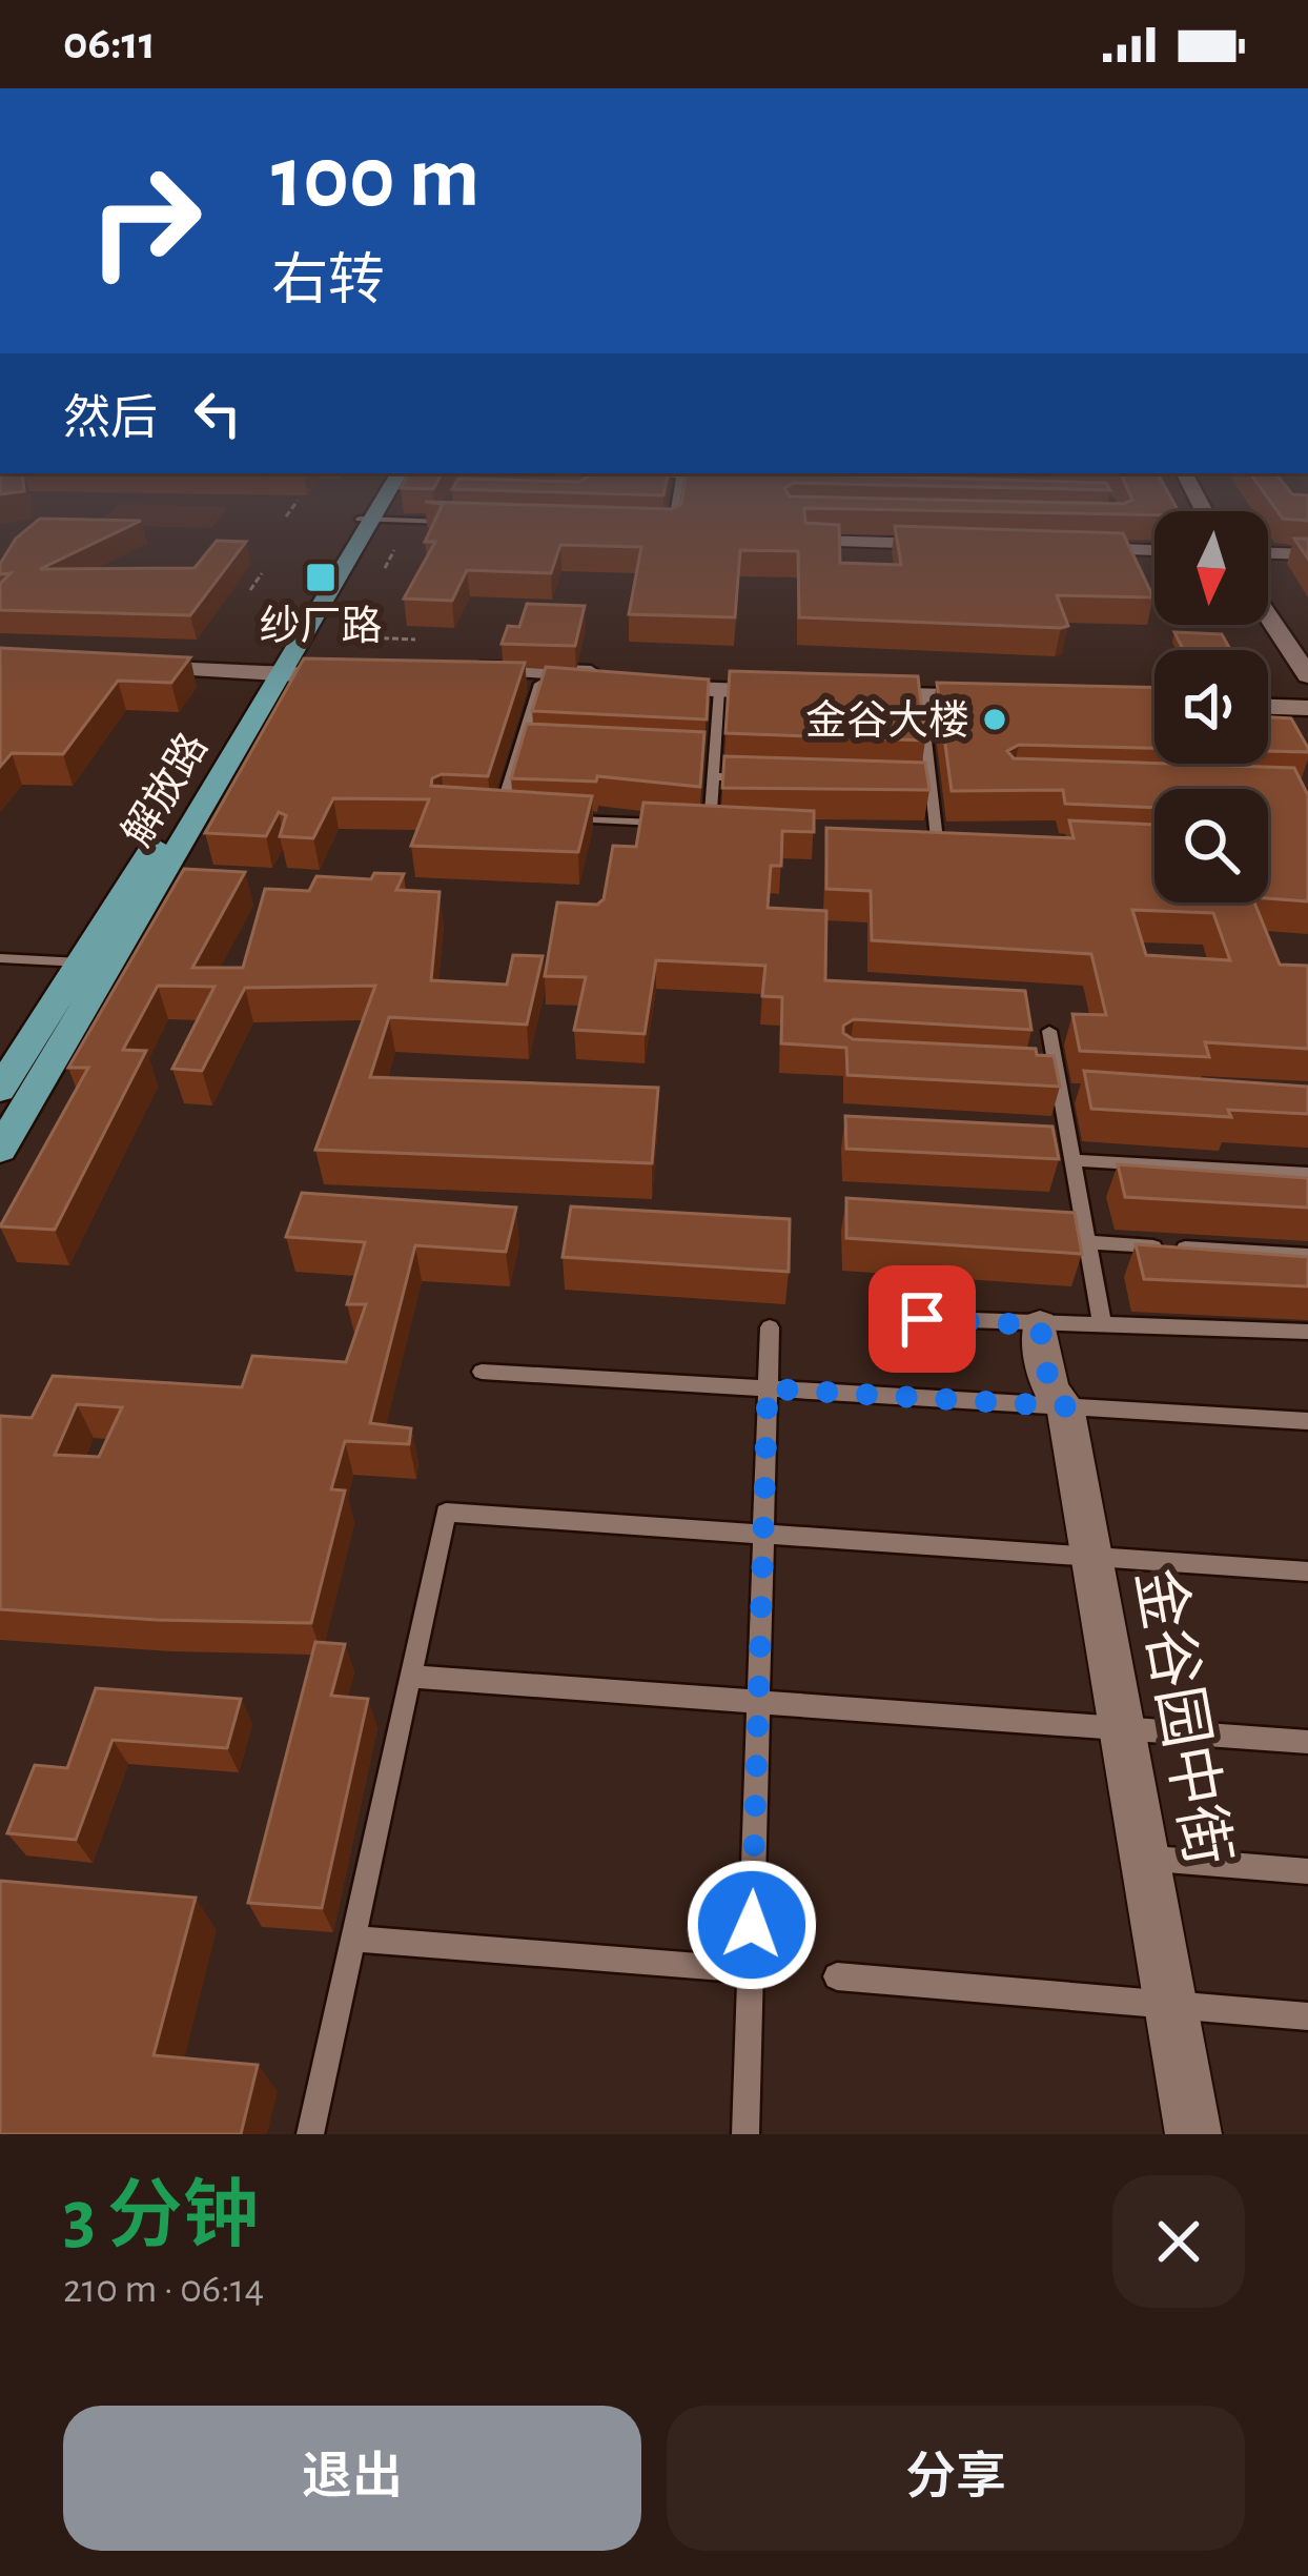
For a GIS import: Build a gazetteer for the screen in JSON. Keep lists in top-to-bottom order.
{
  "streets": {
    "main road": ["解放路"],
    "street": ["金谷园中街"]
  },
  "places": {
    "transit": ["纱厂路"],
    "other": ["金谷大楼"]
  },
  "north": "bottom",
  "page": {
    "status": "06:11",
    "turn": ["100 m", "右转"],
    "then": "然后",
    "heading": ["3 分钟", "210 m · 06:14"],
    "buttons": ["退出", "分享"]
  }
}
